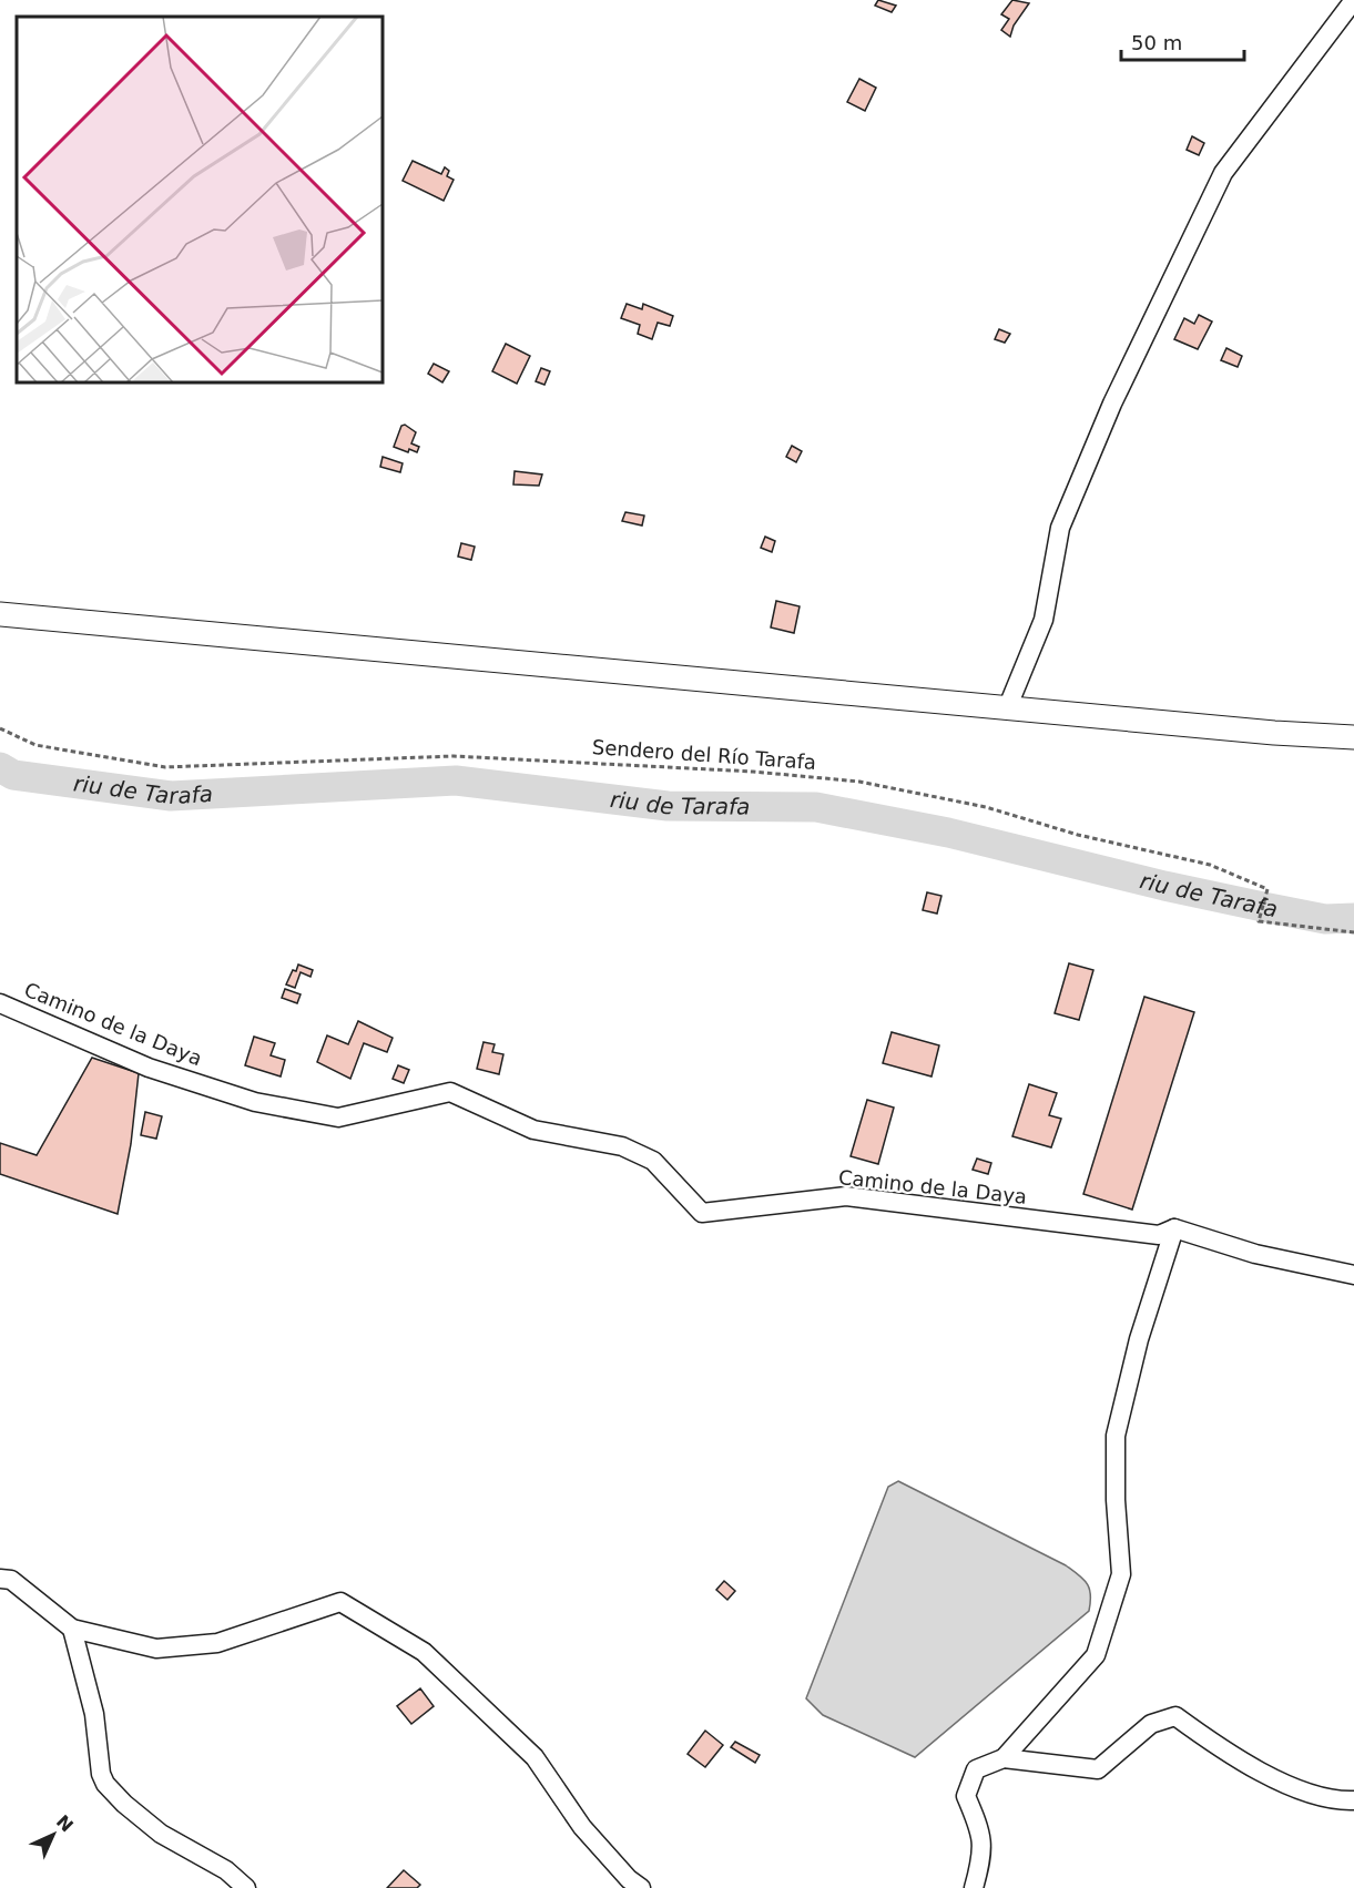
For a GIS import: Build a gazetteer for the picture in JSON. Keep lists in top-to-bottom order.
{
  "streets": {
    "street": ["Camino de la Daya"],
    "path": ["Sendero del Río Tarafa"]
  },
  "water": ["riu de Tarafa"],
  "scale_bar": "50 m",
  "north": "top right"
}
